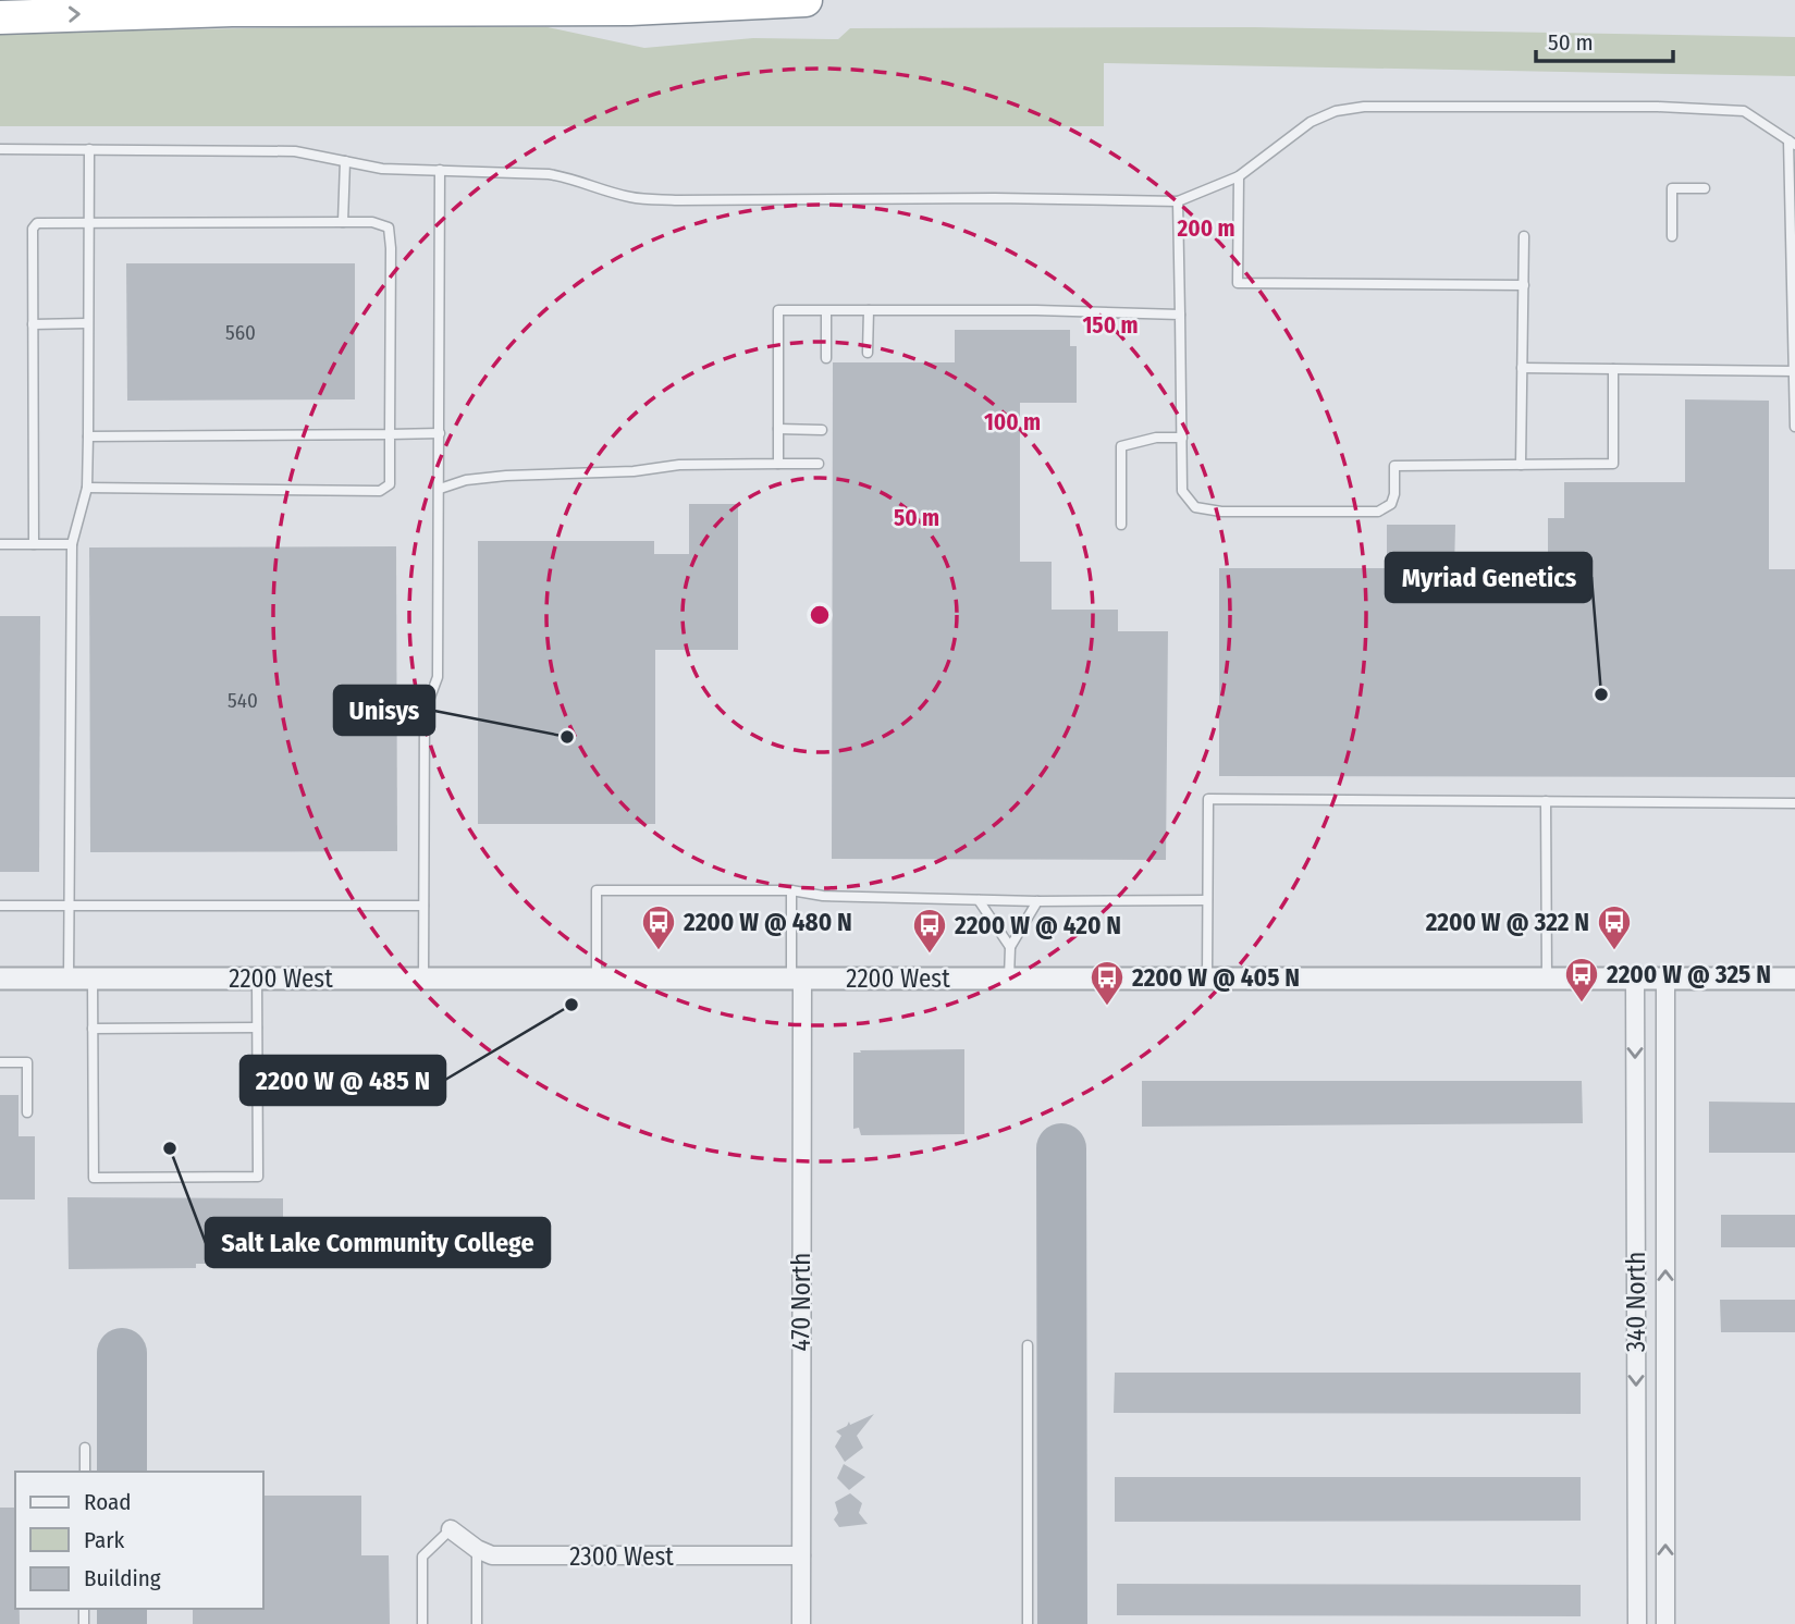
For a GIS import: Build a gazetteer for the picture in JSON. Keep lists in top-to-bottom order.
{
  "streets": {
    "street": [
      "2200 West",
      "470 North",
      "340 North",
      "2300 West"
    ]
  },
  "crossings": [
    ["2200 West", "470 North"],
    ["2200 West", "340 North"],
    ["470 North", "2300 West"]
  ],
  "places": {
    "other": [
      "Myriad Genetics",
      "Unisys",
      "2200 W @ 485 N",
      "Salt Lake Community College"
    ],
    "bus stop": [
      "2200 W @ 480 N",
      "2200 W @ 322 N",
      "2200 W @ 420 N",
      "2200 W @ 325 N",
      "2200 W @ 405 N"
    ]
  },
  "house_numbers": ["560", "540"],
  "legend": ["Road", "Park", "Building"],
  "scale_bar": "50 m",
  "rings": [
    "200 m",
    "150 m",
    "100 m",
    "50 m"
  ]
}
